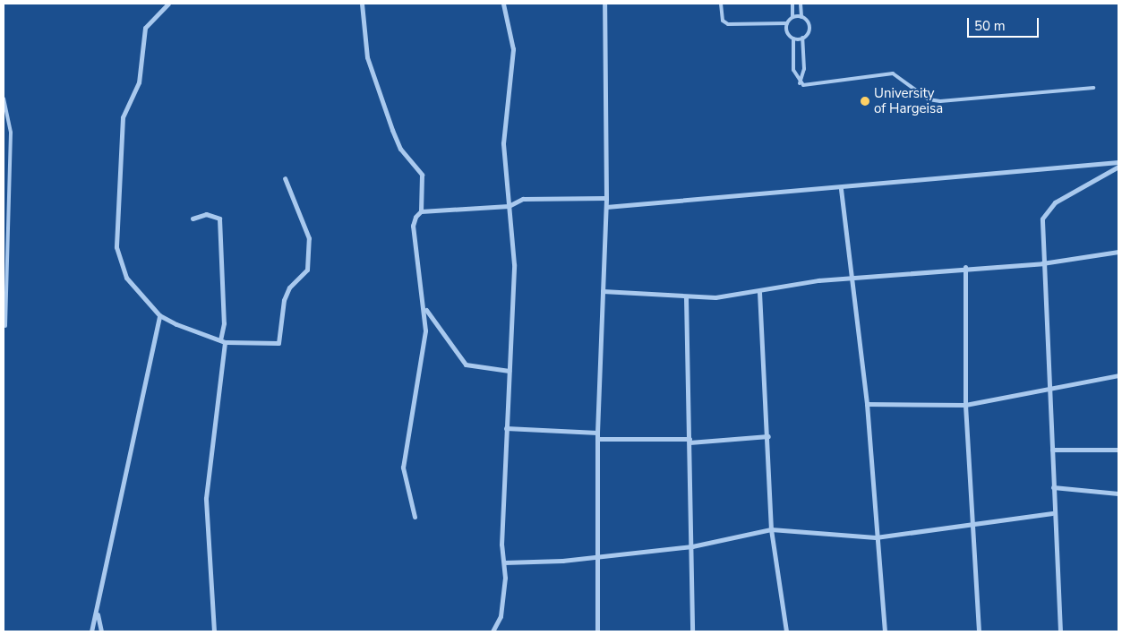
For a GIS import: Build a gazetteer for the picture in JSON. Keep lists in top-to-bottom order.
{
  "places": ["University of Hargeisa"],
  "scale_bar": "50 m"
}
